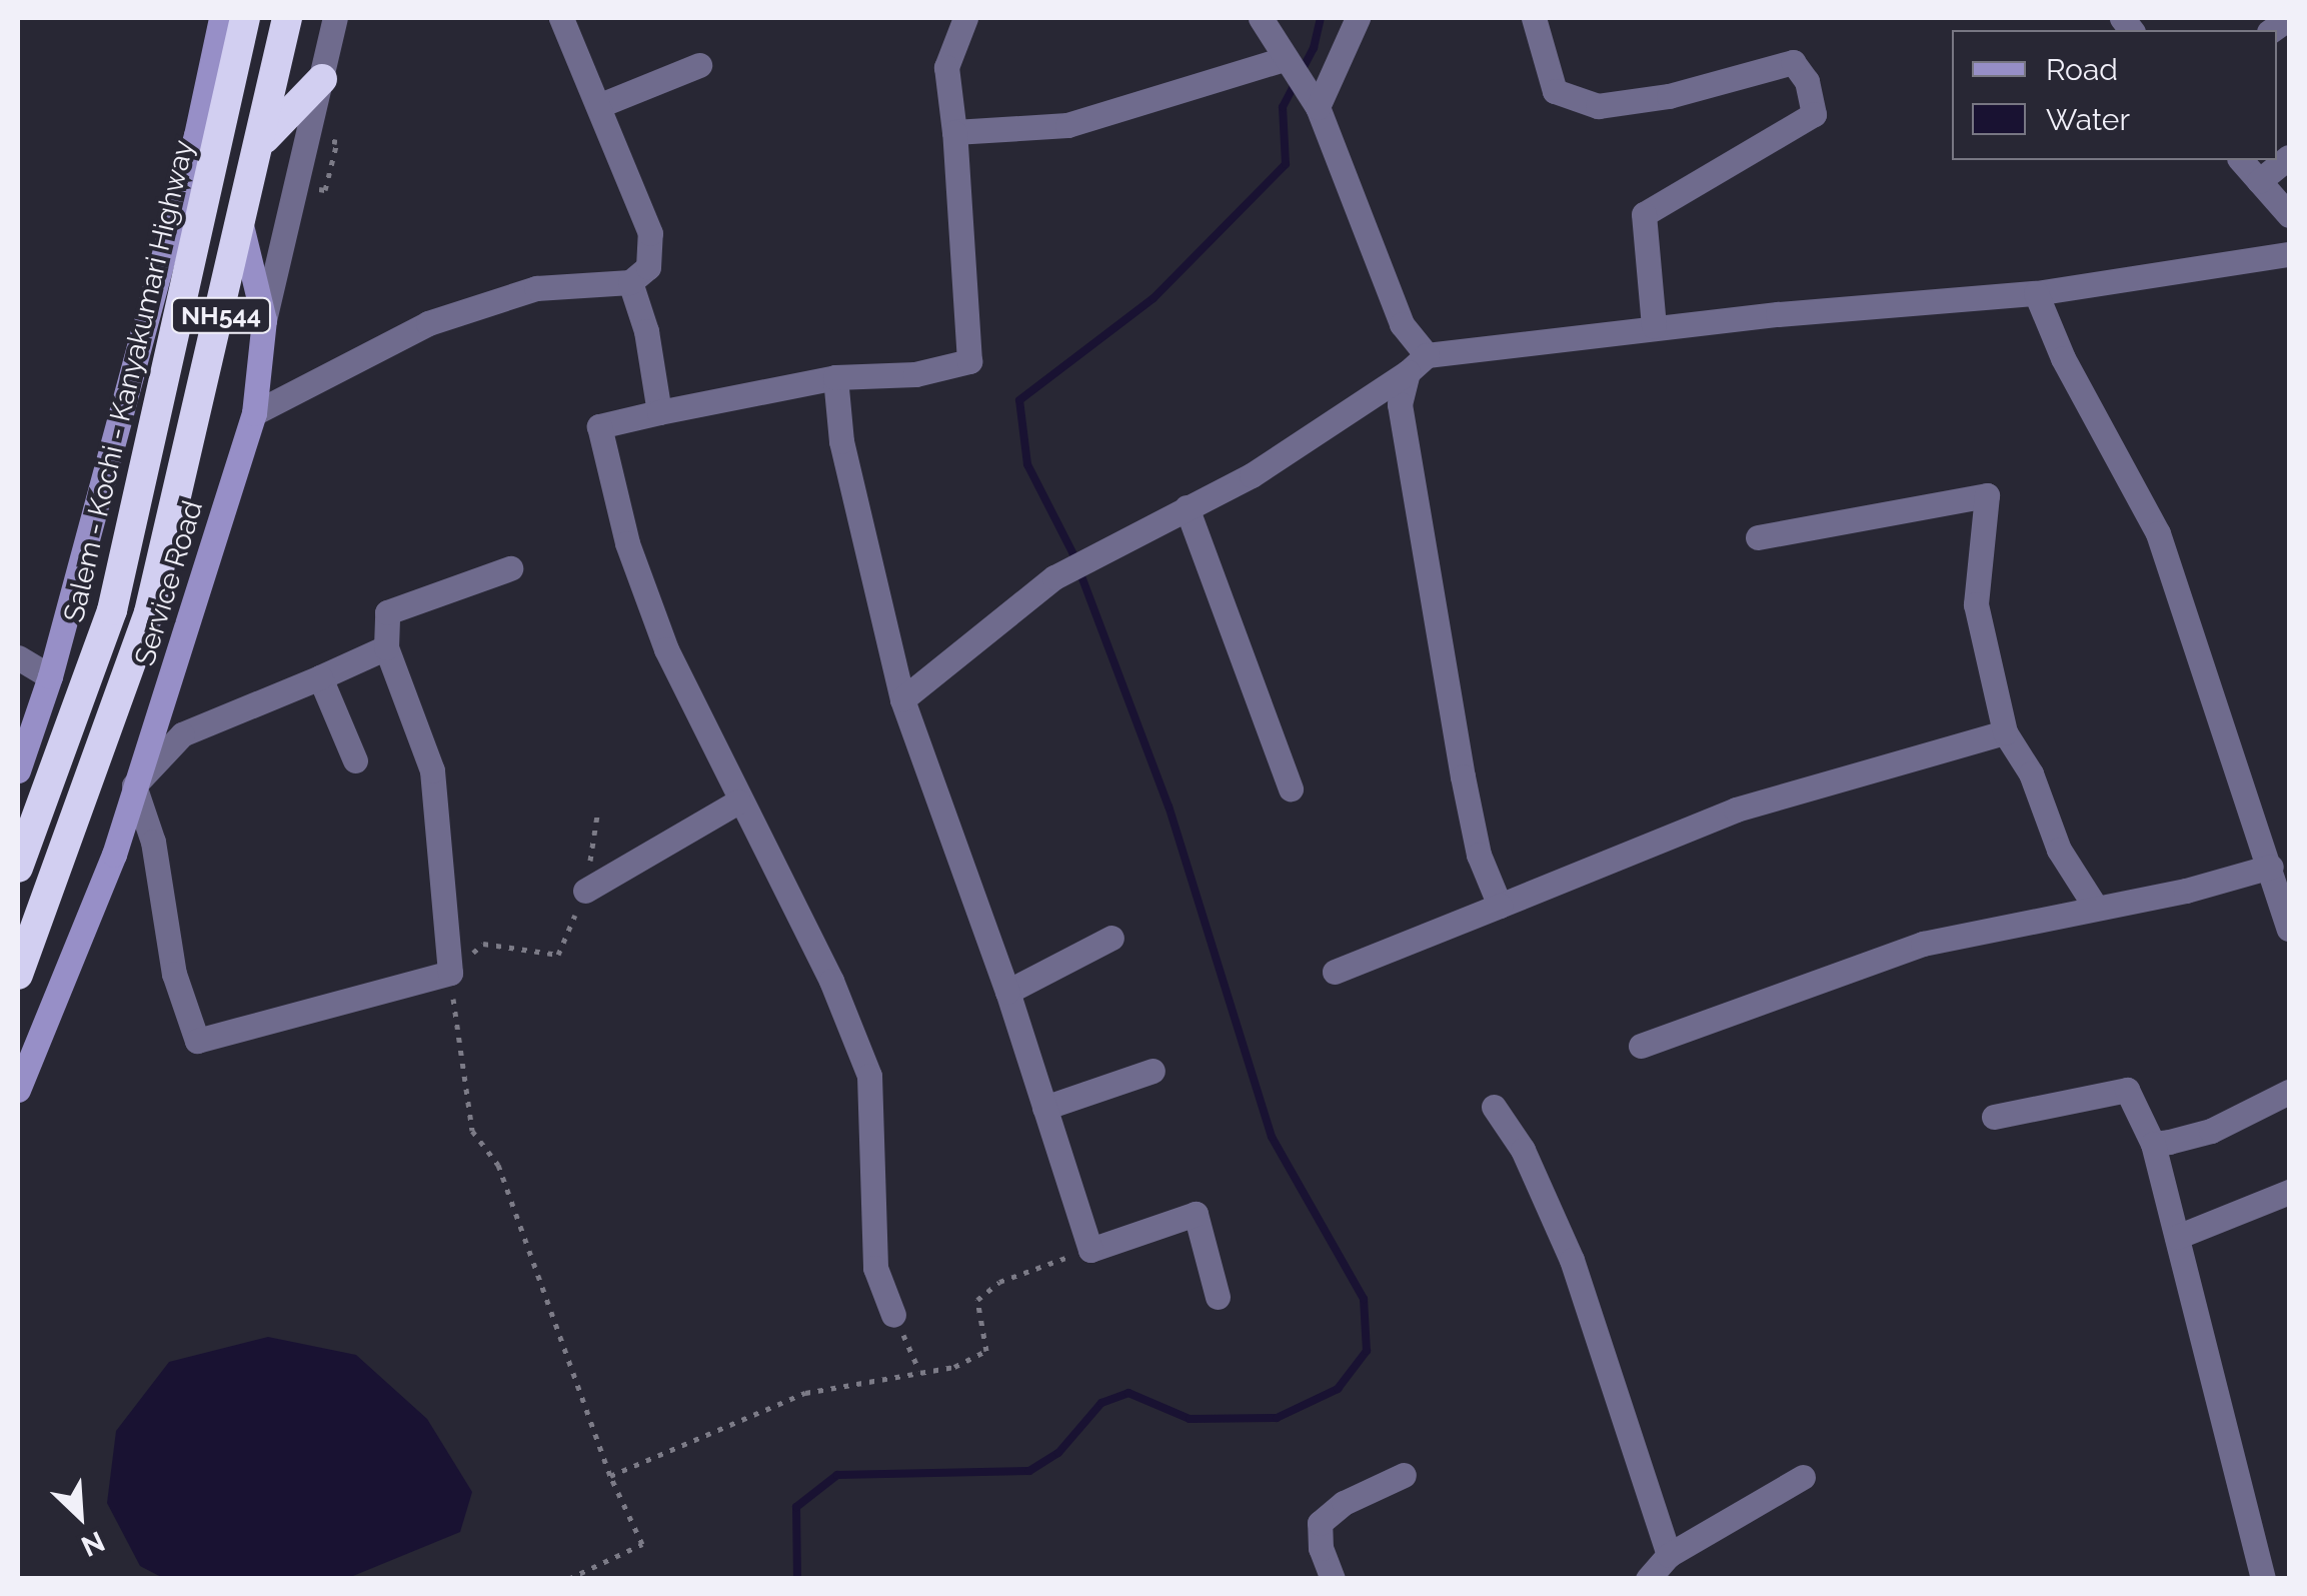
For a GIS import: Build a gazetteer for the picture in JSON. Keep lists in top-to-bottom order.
{
  "streets": {
    "highway": ["NH544", "Salem - Kochi - Kanyakumari Highway"],
    "street": ["Service Road"]
  },
  "legend": ["Road", "Water"],
  "north": "bottom right"
}
